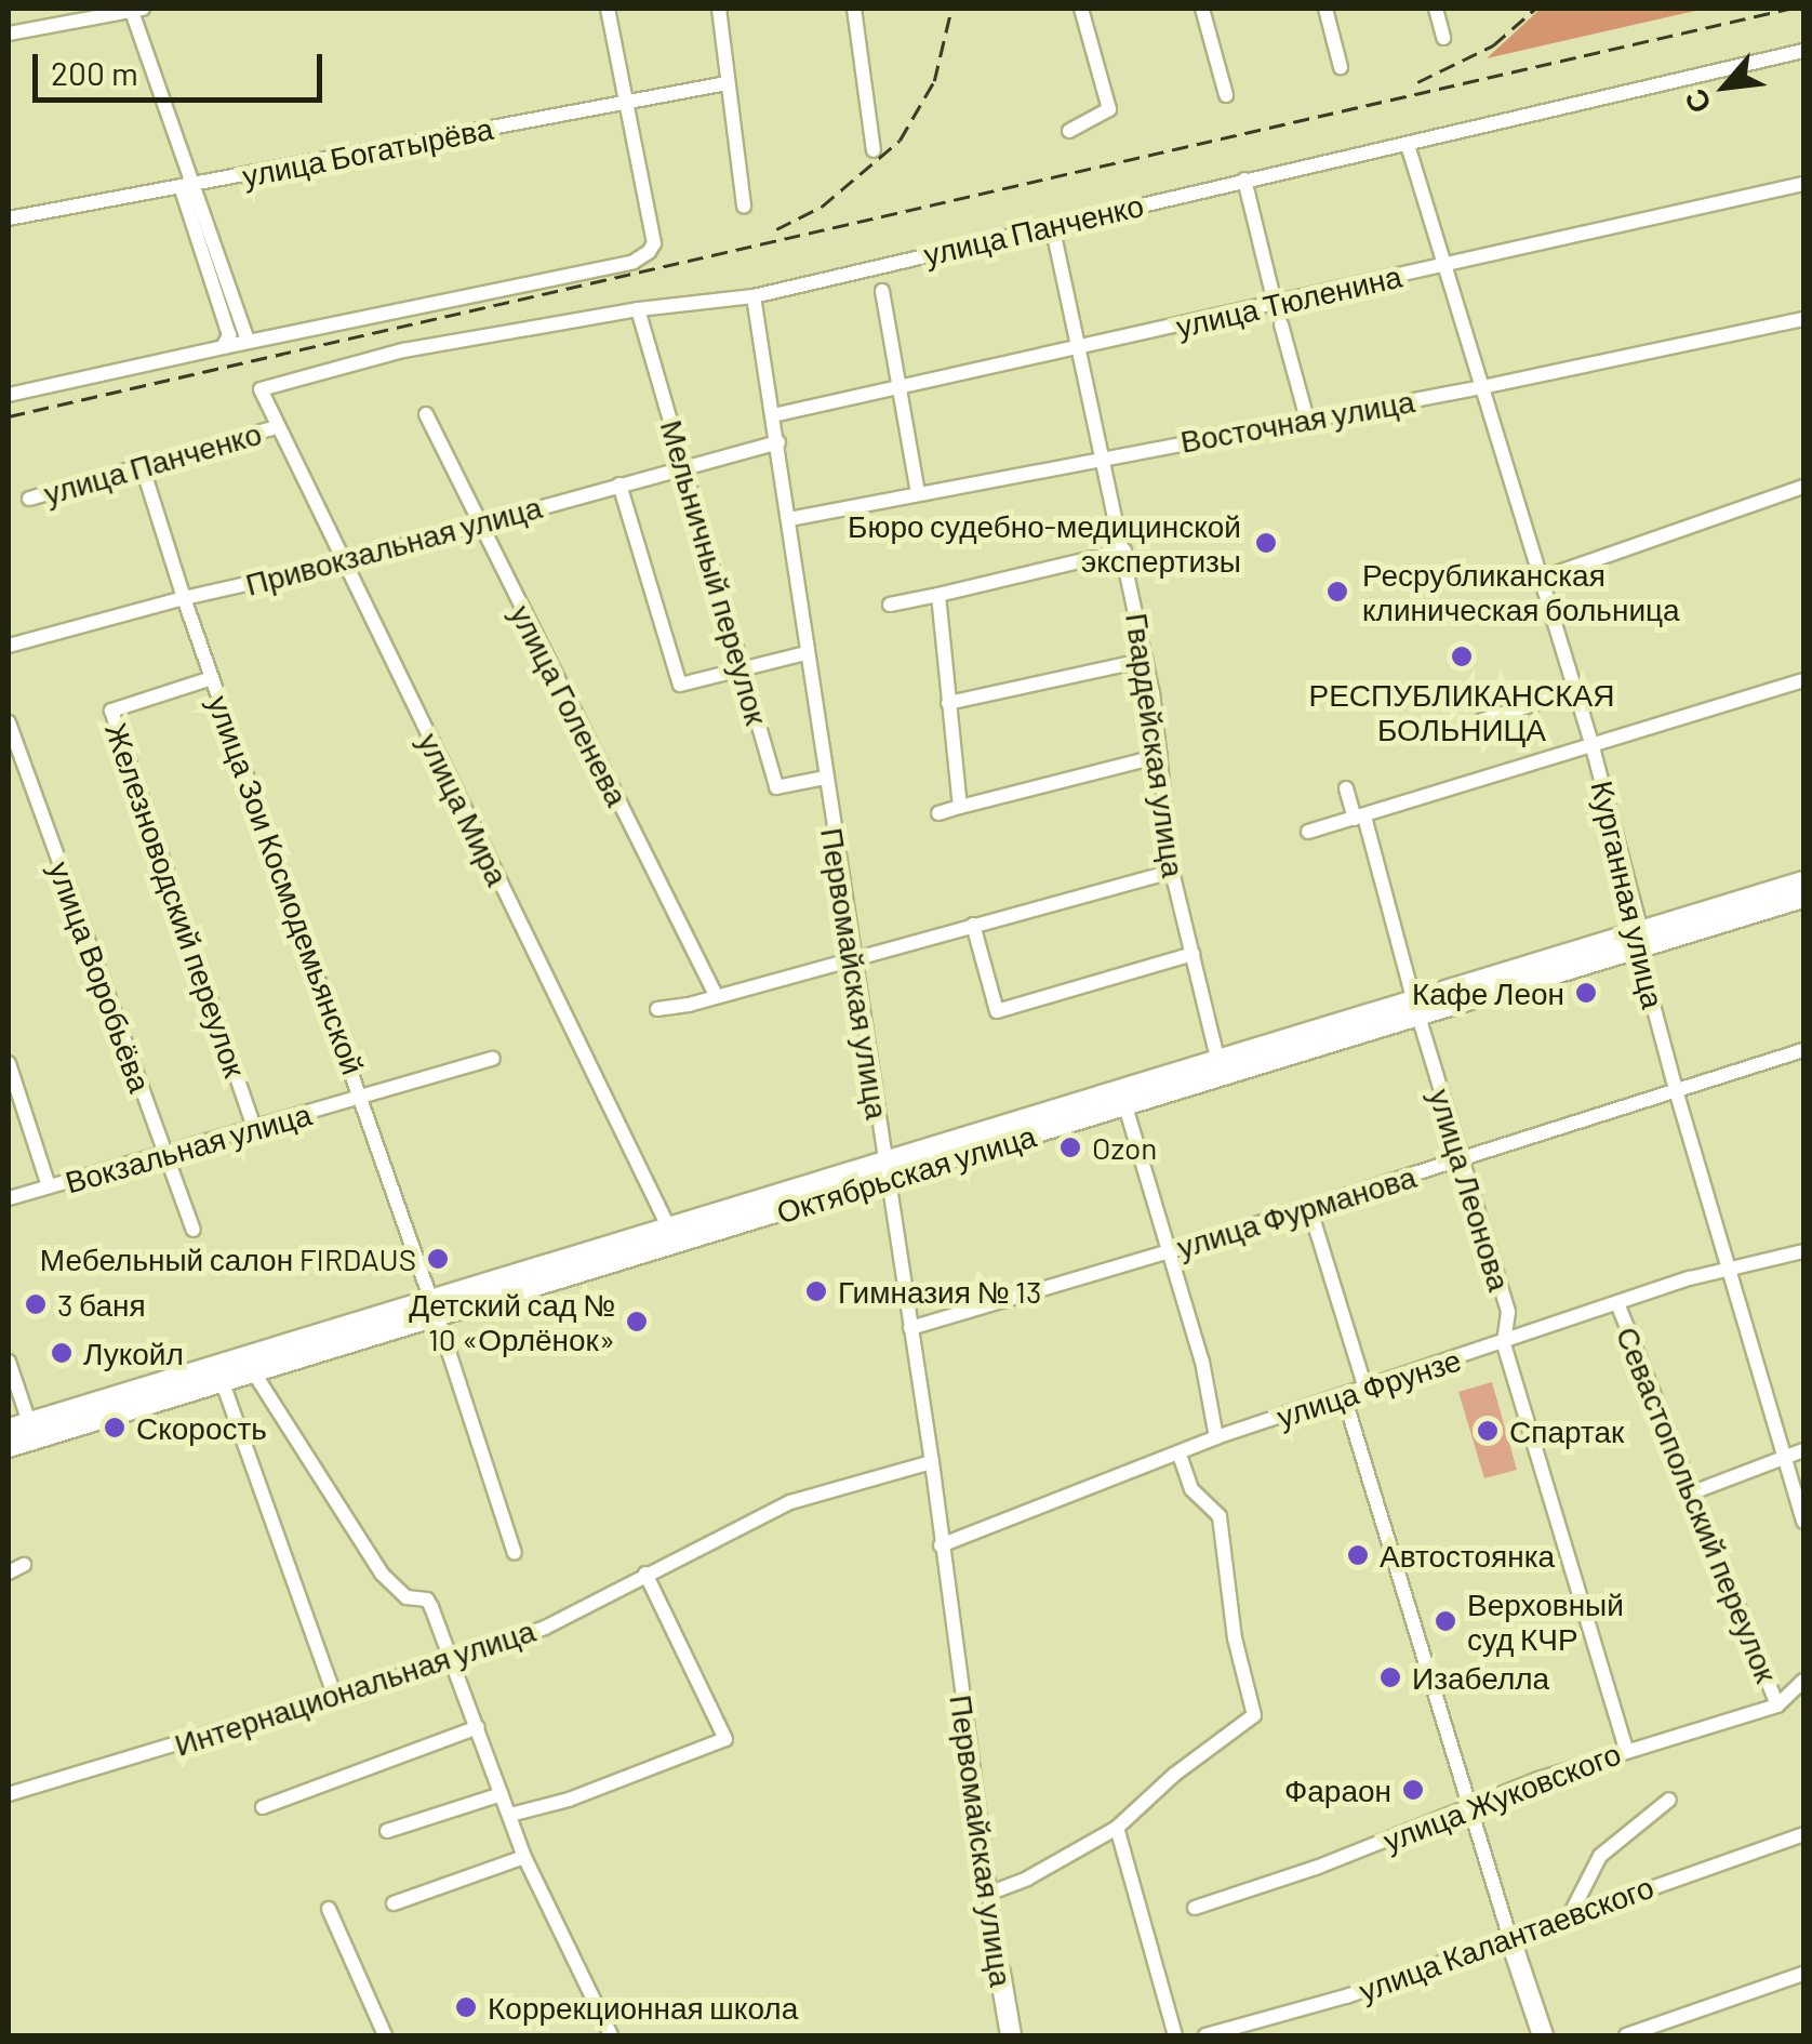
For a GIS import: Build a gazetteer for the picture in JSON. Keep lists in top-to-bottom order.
{
  "streets": {
    "main road": ["Первомайская улица", "Октябрьская улица"],
    "street": [
      "улица Богатырёва",
      "улица Панченко",
      "улица Тюленина",
      "Восточная улица",
      "Привокзальная улица",
      "Мельничный переулок",
      "улица Голенева",
      "Гвардейская улица",
      "улица Мира",
      "улица Зои Космодемьянской",
      "Курганная улица",
      "Железноводский переулок",
      "улица Воробьёва",
      "Вокзальная улица",
      "улица Леонова",
      "улица Фурманова",
      "улица Фрунзе",
      "Севастопольский переулок",
      "Интернациональная улица",
      "улица Жуковского",
      "улица Калантаевского"
    ]
  },
  "crossings": [
    ["улица Панченко", "Мельничный переулок"],
    ["улица Панченко", "Гвардейская улица"],
    ["улица Панченко", "улица Мира"],
    ["улица Панченко", "улица Зои Космодемьянской"],
    ["улица Панченко", "Курганная улица"],
    ["улица Панченко", "Первомайская улица"],
    ["улица Тюленина", "Гвардейская улица"],
    ["улица Тюленина", "Курганная улица"],
    ["улица Тюленина", "Первомайская улица"],
    ["Восточная улица", "Гвардейская улица"],
    ["Восточная улица", "Курганная улица"],
    ["Восточная улица", "Первомайская улица"],
    ["Привокзальная улица", "Мельничный переулок"],
    ["Привокзальная улица", "улица Голенева"],
    ["Привокзальная улица", "улица Мира"],
    ["Привокзальная улица", "улица Зои Космодемьянской"],
    ["Привокзальная улица", "Первомайская улица"],
    ["Мельничный переулок", "Первомайская улица"],
    ["Гвардейская улица", "Октябрьская улица"],
    ["улица Мира", "Октябрьская улица"],
    ["улица Зои Космодемьянской", "Железноводский переулок"],
    ["улица Зои Космодемьянской", "Вокзальная улица"],
    ["улица Зои Космодемьянской", "Октябрьская улица"],
    ["Курганная улица", "Октябрьская улица"],
    ["Курганная улица", "улица Фурманова"],
    ["Курганная улица", "улица Фрунзе"],
    ["Железноводский переулок", "Вокзальная улица"],
    ["Первомайская улица", "Октябрьская улица"],
    ["Первомайская улица", "улица Фурманова"],
    ["Первомайская улица", "улица Фрунзе"],
    ["Первомайская улица", "Интернациональная улица"],
    ["улица Воробьёва", "Вокзальная улица"],
    ["Октябрьская улица", "улица Леонова"],
    ["улица Леонова", "улица Фурманова"],
    ["улица Леонова", "улица Фрунзе"],
    ["улица Леонова", "улица Жуковского"],
    ["улица Фрунзе", "Севастопольский переулок"],
    ["Севастопольский переулок", "улица Жуковского"]
  ],
  "places": [
    "Бюро судебно-медицинской экспертизы",
    "Ресрубликанская клиническая больница",
    "РЕСПУБЛИКАНСКАЯ БОЛЬНИЦА",
    "Кафе Леон",
    "Ozon",
    "Мебельный салон FIRDAUS",
    "Гимназия № 13",
    "3 баня",
    "Детский сад № 10 «Орлёнок»",
    "Лукойл",
    "Скорость",
    "Спартак",
    "Автостоянка",
    "Верховный суд КЧР",
    "Изабелла",
    "Фараон",
    "Коррекционная школа"
  ],
  "scale_bar": "200 m",
  "north": "bottom left"
}
